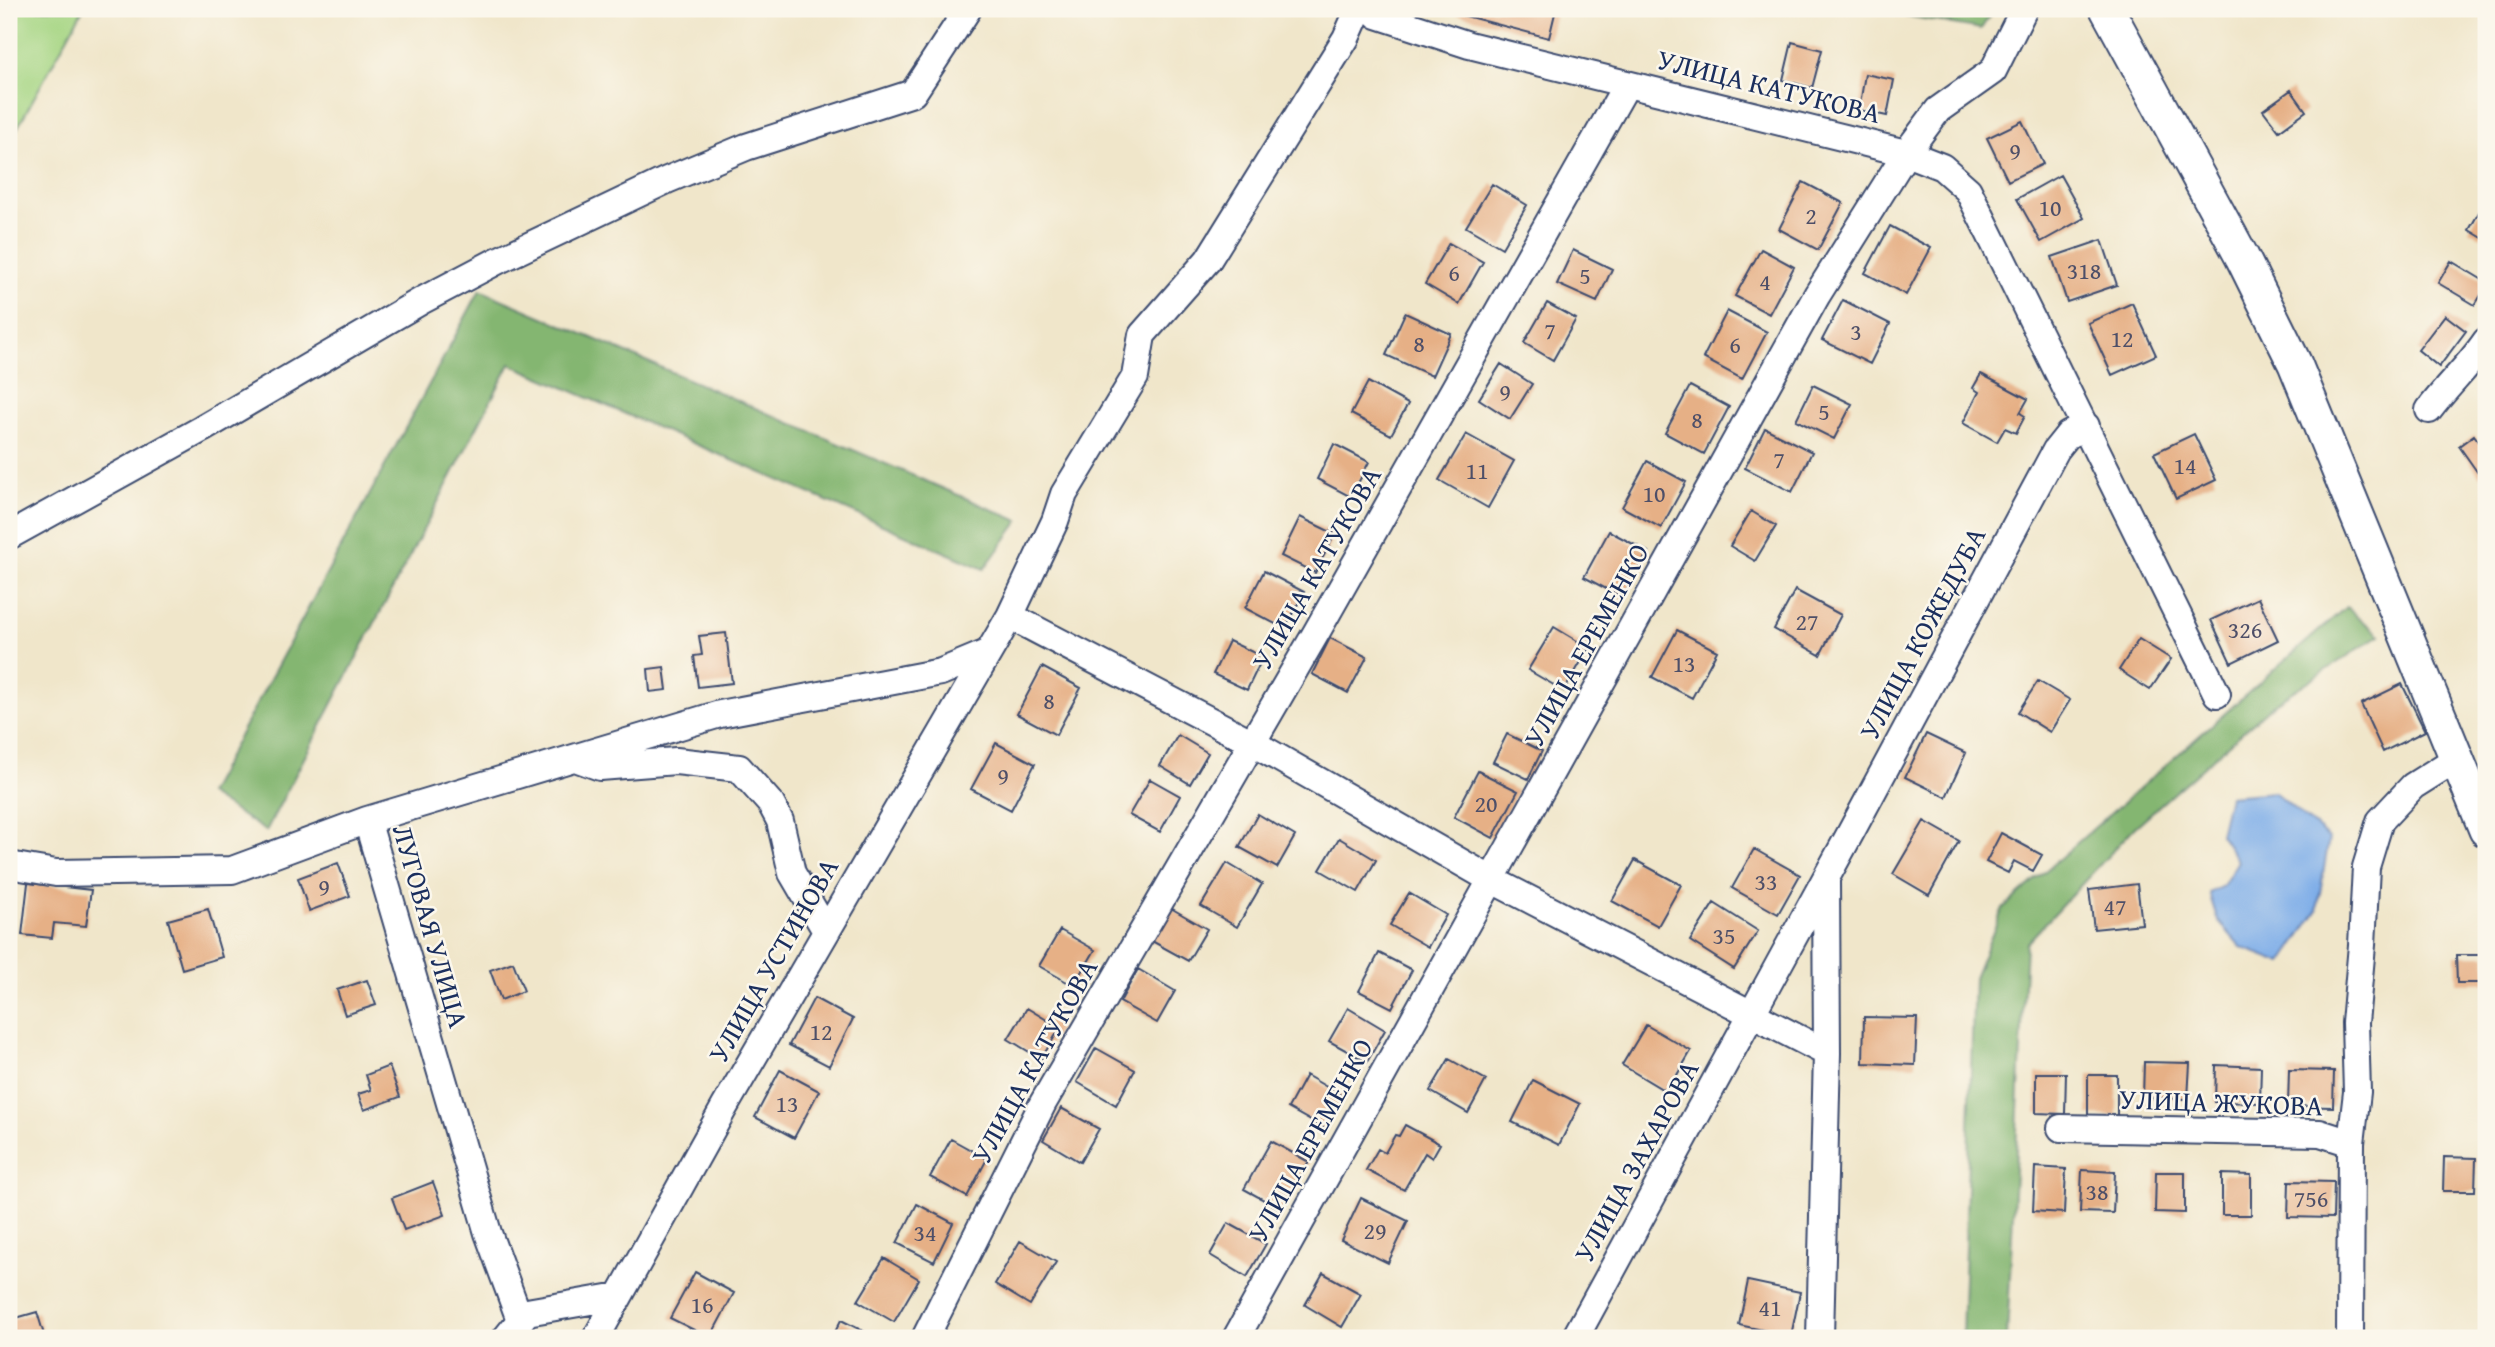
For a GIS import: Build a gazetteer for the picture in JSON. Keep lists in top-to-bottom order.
{
  "streets": {
    "street": [
      "УЛИЦА КАТУКОВА",
      "УЛИЦА КОЖЕДУБА",
      "УЛИЦА ЕРЕМЕНКО",
      "ЛУГОВАЯ УЛИЦА",
      "УЛИЦА УСТИНОВА",
      "УЛИЦА ЖУКОВА",
      "УЛИЦА ЗАХАРОВА"
    ]
  },
  "crossings": [
    ["УЛИЦА КАТУКОВА", "УЛИЦА ЕРЕМЕНКО"],
    ["УЛИЦА КОЖЕДУБА", "УЛИЦА ЗАХАРОВА"]
  ],
  "house_numbers": [
    "9",
    "10",
    "2",
    "318",
    "6",
    "5",
    "4",
    "7",
    "3",
    "12",
    "8",
    "6",
    "9",
    "5",
    "8",
    "7",
    "14",
    "11",
    "10",
    "27",
    "326",
    "13",
    "8",
    "9",
    "20",
    "33",
    "9",
    "47",
    "35",
    "12",
    "13",
    "38",
    "756",
    "29",
    "34",
    "16",
    "41"
  ]
}
